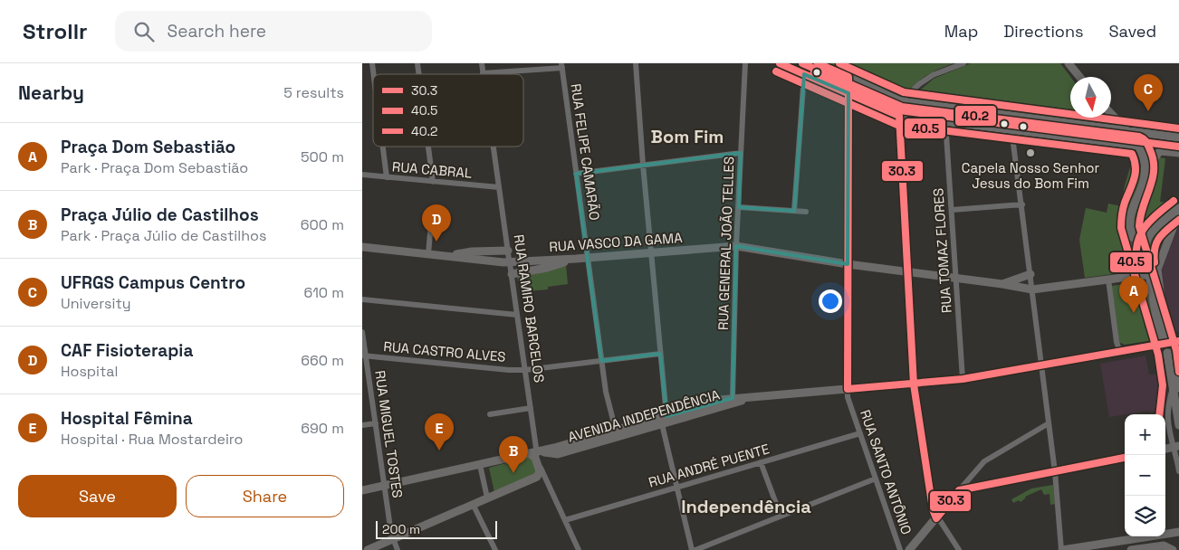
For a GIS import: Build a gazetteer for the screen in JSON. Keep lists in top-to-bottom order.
{
  "streets": {
    "main road": ["RUA VASCO DA GAMA", "RUA RAMIRO BARCELOS", "AVENIDA INDEPENDÊNCIA"],
    "street": [
      "RUA FELIPE CAMARÃO",
      "RUA CABRAL",
      "RUA GENERAL JOÃO TELLES",
      "RUA TOMAZ FLORES",
      "RUA CASTRO ALVES",
      "RUA MIGUEL TOSTES",
      "RUA ANDRÉ PUENTE",
      "RUA SANTO ANTÔNIO"
    ]
  },
  "crossings": [
    ["RUA FELIPE CAMARÃO", "RUA VASCO DA GAMA"],
    ["RUA FELIPE CAMARÃO", "RUA CASTRO ALVES"],
    ["RUA FELIPE CAMARÃO", "AVENIDA INDEPENDÊNCIA"],
    ["RUA CABRAL", "RUA RAMIRO BARCELOS"],
    ["RUA VASCO DA GAMA", "RUA GENERAL JOÃO TELLES"],
    ["RUA VASCO DA GAMA", "RUA TOMAZ FLORES"],
    ["RUA VASCO DA GAMA", "RUA SANTO ANTÔNIO"],
    ["RUA GENERAL JOÃO TELLES", "AVENIDA INDEPENDÊNCIA"],
    ["RUA TOMAZ FLORES", "AVENIDA INDEPENDÊNCIA"],
    ["RUA RAMIRO BARCELOS", "RUA CASTRO ALVES"],
    ["RUA RAMIRO BARCELOS", "AVENIDA INDEPENDÊNCIA"],
    ["RUA RAMIRO BARCELOS", "RUA ANDRÉ PUENTE"],
    ["RUA CASTRO ALVES", "RUA MIGUEL TOSTES"],
    ["AVENIDA INDEPENDÊNCIA", "RUA MIGUEL TOSTES"],
    ["AVENIDA INDEPENDÊNCIA", "RUA SANTO ANTÔNIO"],
    ["RUA ANDRÉ PUENTE", "RUA SANTO ANTÔNIO"]
  ],
  "districts": ["Bom Fim", "Independência"],
  "places": ["Capela Nosso Senhor Jesus do Bom Fim"],
  "lines": ["transit line 30.3", "transit line 40.2", "transit line 40.5"],
  "legend": ["30.3", "40.5", "40.2"],
  "scale_bar": "200 m",
  "north": "bottom",
  "page": {
    "header": "Strollr",
    "search": "Search here",
    "nav": ["Map", "Directions", "Saved"],
    "heading": ["Nearby", "5 results"],
    "pins": [
      "C",
      "D",
      "A",
      "E",
      "B"
    ],
    "list": [
      {
        "mark": "A",
        "name": "Praça Dom Sebastião",
        "note": "Park · Praça Dom Sebastião",
        "value": "500 m"
      },
      {
        "mark": "B",
        "name": "Praça Júlio de Castilhos",
        "note": "Park · Praça Júlio de Castilhos",
        "value": "600 m"
      },
      {
        "mark": "C",
        "name": "UFRGS Campus Centro",
        "note": "University",
        "value": "610 m"
      },
      {
        "mark": "D",
        "name": "CAF Fisioterapia",
        "note": "Hospital",
        "value": "660 m"
      },
      {
        "mark": "E",
        "name": "Hospital Fêmina",
        "note": "Hospital · Rua Mostardeiro",
        "value": "690 m"
      }
    ],
    "map_buttons": ["+", "−"],
    "buttons": ["Save", "Share"],
    "scale": "200 m"
  }
}
